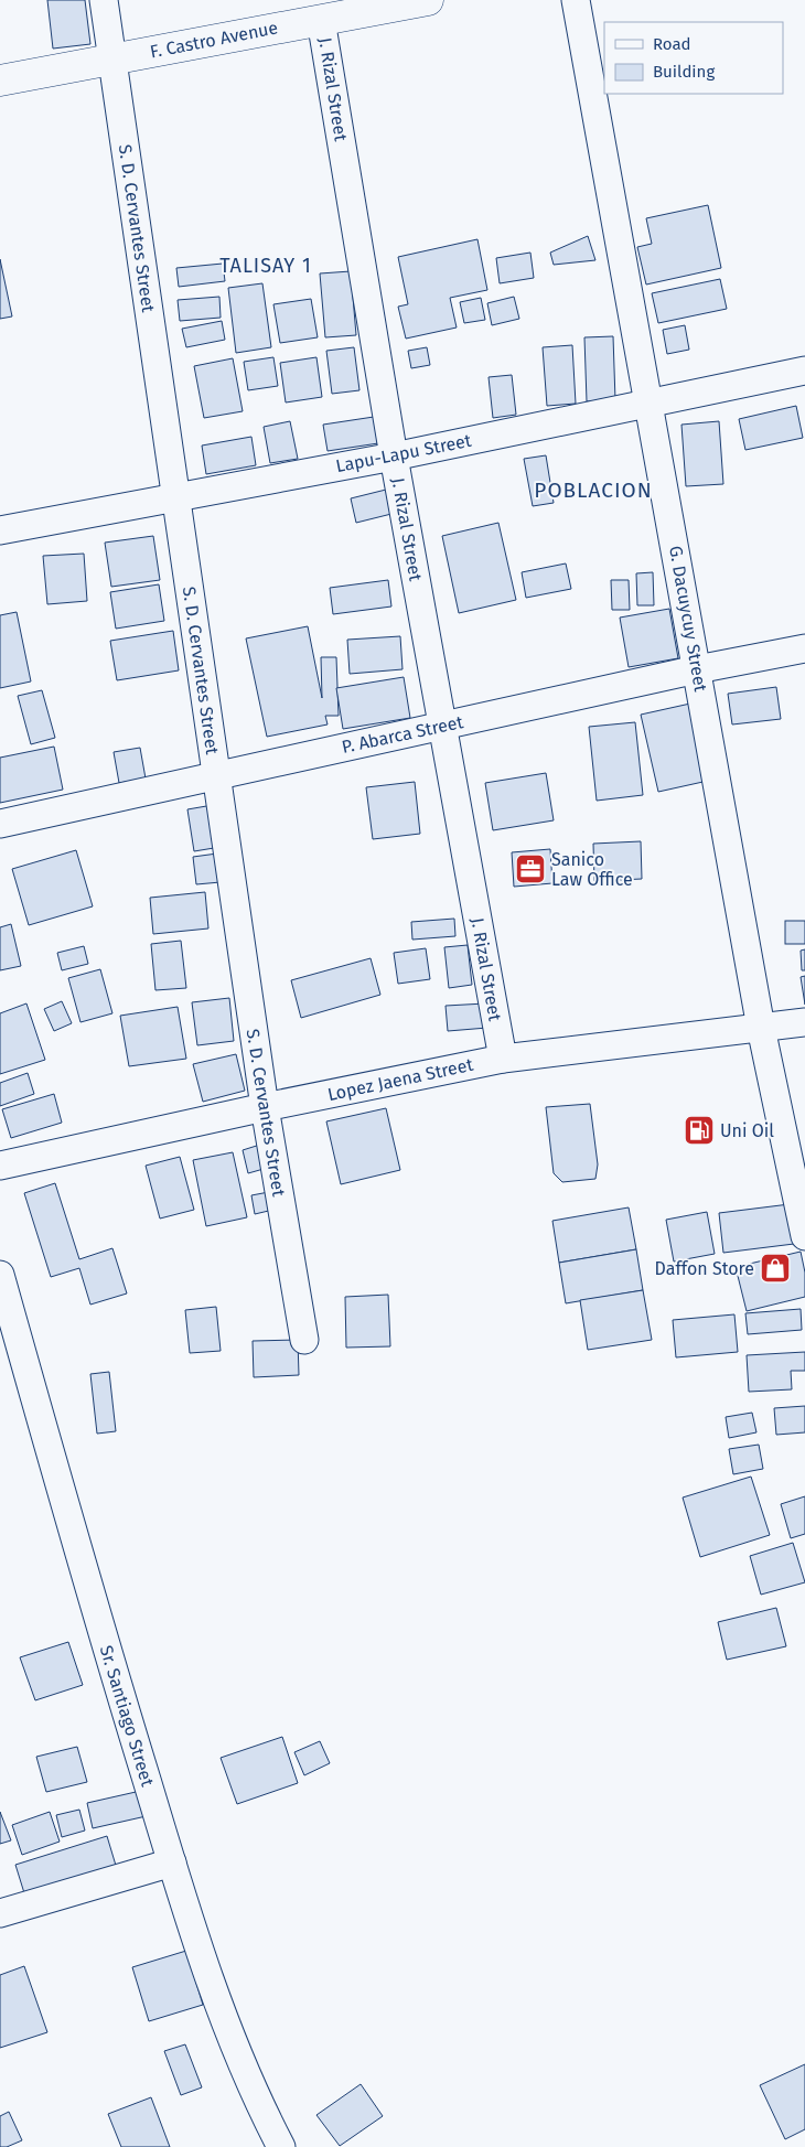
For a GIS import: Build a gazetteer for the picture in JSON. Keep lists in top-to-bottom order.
{
  "streets": {
    "street": [
      "F. Castro Avenue",
      "J. Rizal Street",
      "S. D. Cervantes Street",
      "Lapu-Lapu Street",
      "G. Dacuycuy Street",
      "P. Abarca Street",
      "Lopez Jaena Street",
      "Sr. Santiago Street"
    ]
  },
  "crossings": [
    ["F. Castro Avenue", "J. Rizal Street"],
    ["F. Castro Avenue", "S. D. Cervantes Street"],
    ["J. Rizal Street", "Lapu-Lapu Street"],
    ["J. Rizal Street", "P. Abarca Street"],
    ["J. Rizal Street", "Lopez Jaena Street"],
    ["S. D. Cervantes Street", "Lapu-Lapu Street"],
    ["S. D. Cervantes Street", "P. Abarca Street"],
    ["S. D. Cervantes Street", "Lopez Jaena Street"],
    ["Lapu-Lapu Street", "G. Dacuycuy Street"],
    ["G. Dacuycuy Street", "P. Abarca Street"],
    ["G. Dacuycuy Street", "Lopez Jaena Street"]
  ],
  "districts": ["TALISAY 1", "POBLACION"],
  "places": {
    "office": ["Sanico Law Office"],
    "fuel station": ["Uni Oil"],
    "shop": ["Daffon Store"]
  },
  "legend": ["Road", "Building"]
}
